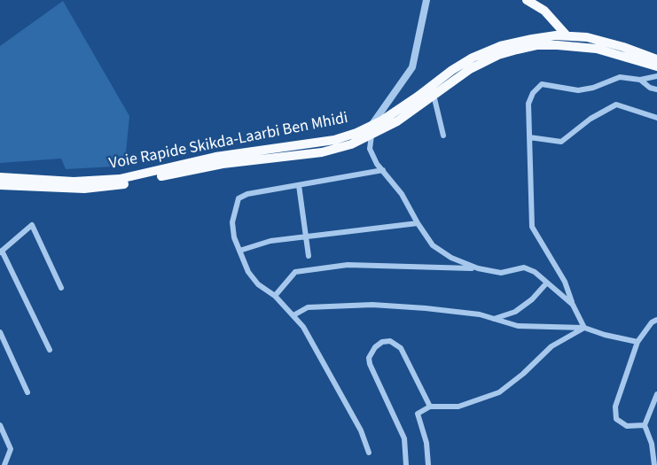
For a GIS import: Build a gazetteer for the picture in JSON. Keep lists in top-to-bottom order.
{
  "streets": {
    "highway": ["Voie Rapide Skikda-Laarbi Ben Mhidi"]
  }
}
